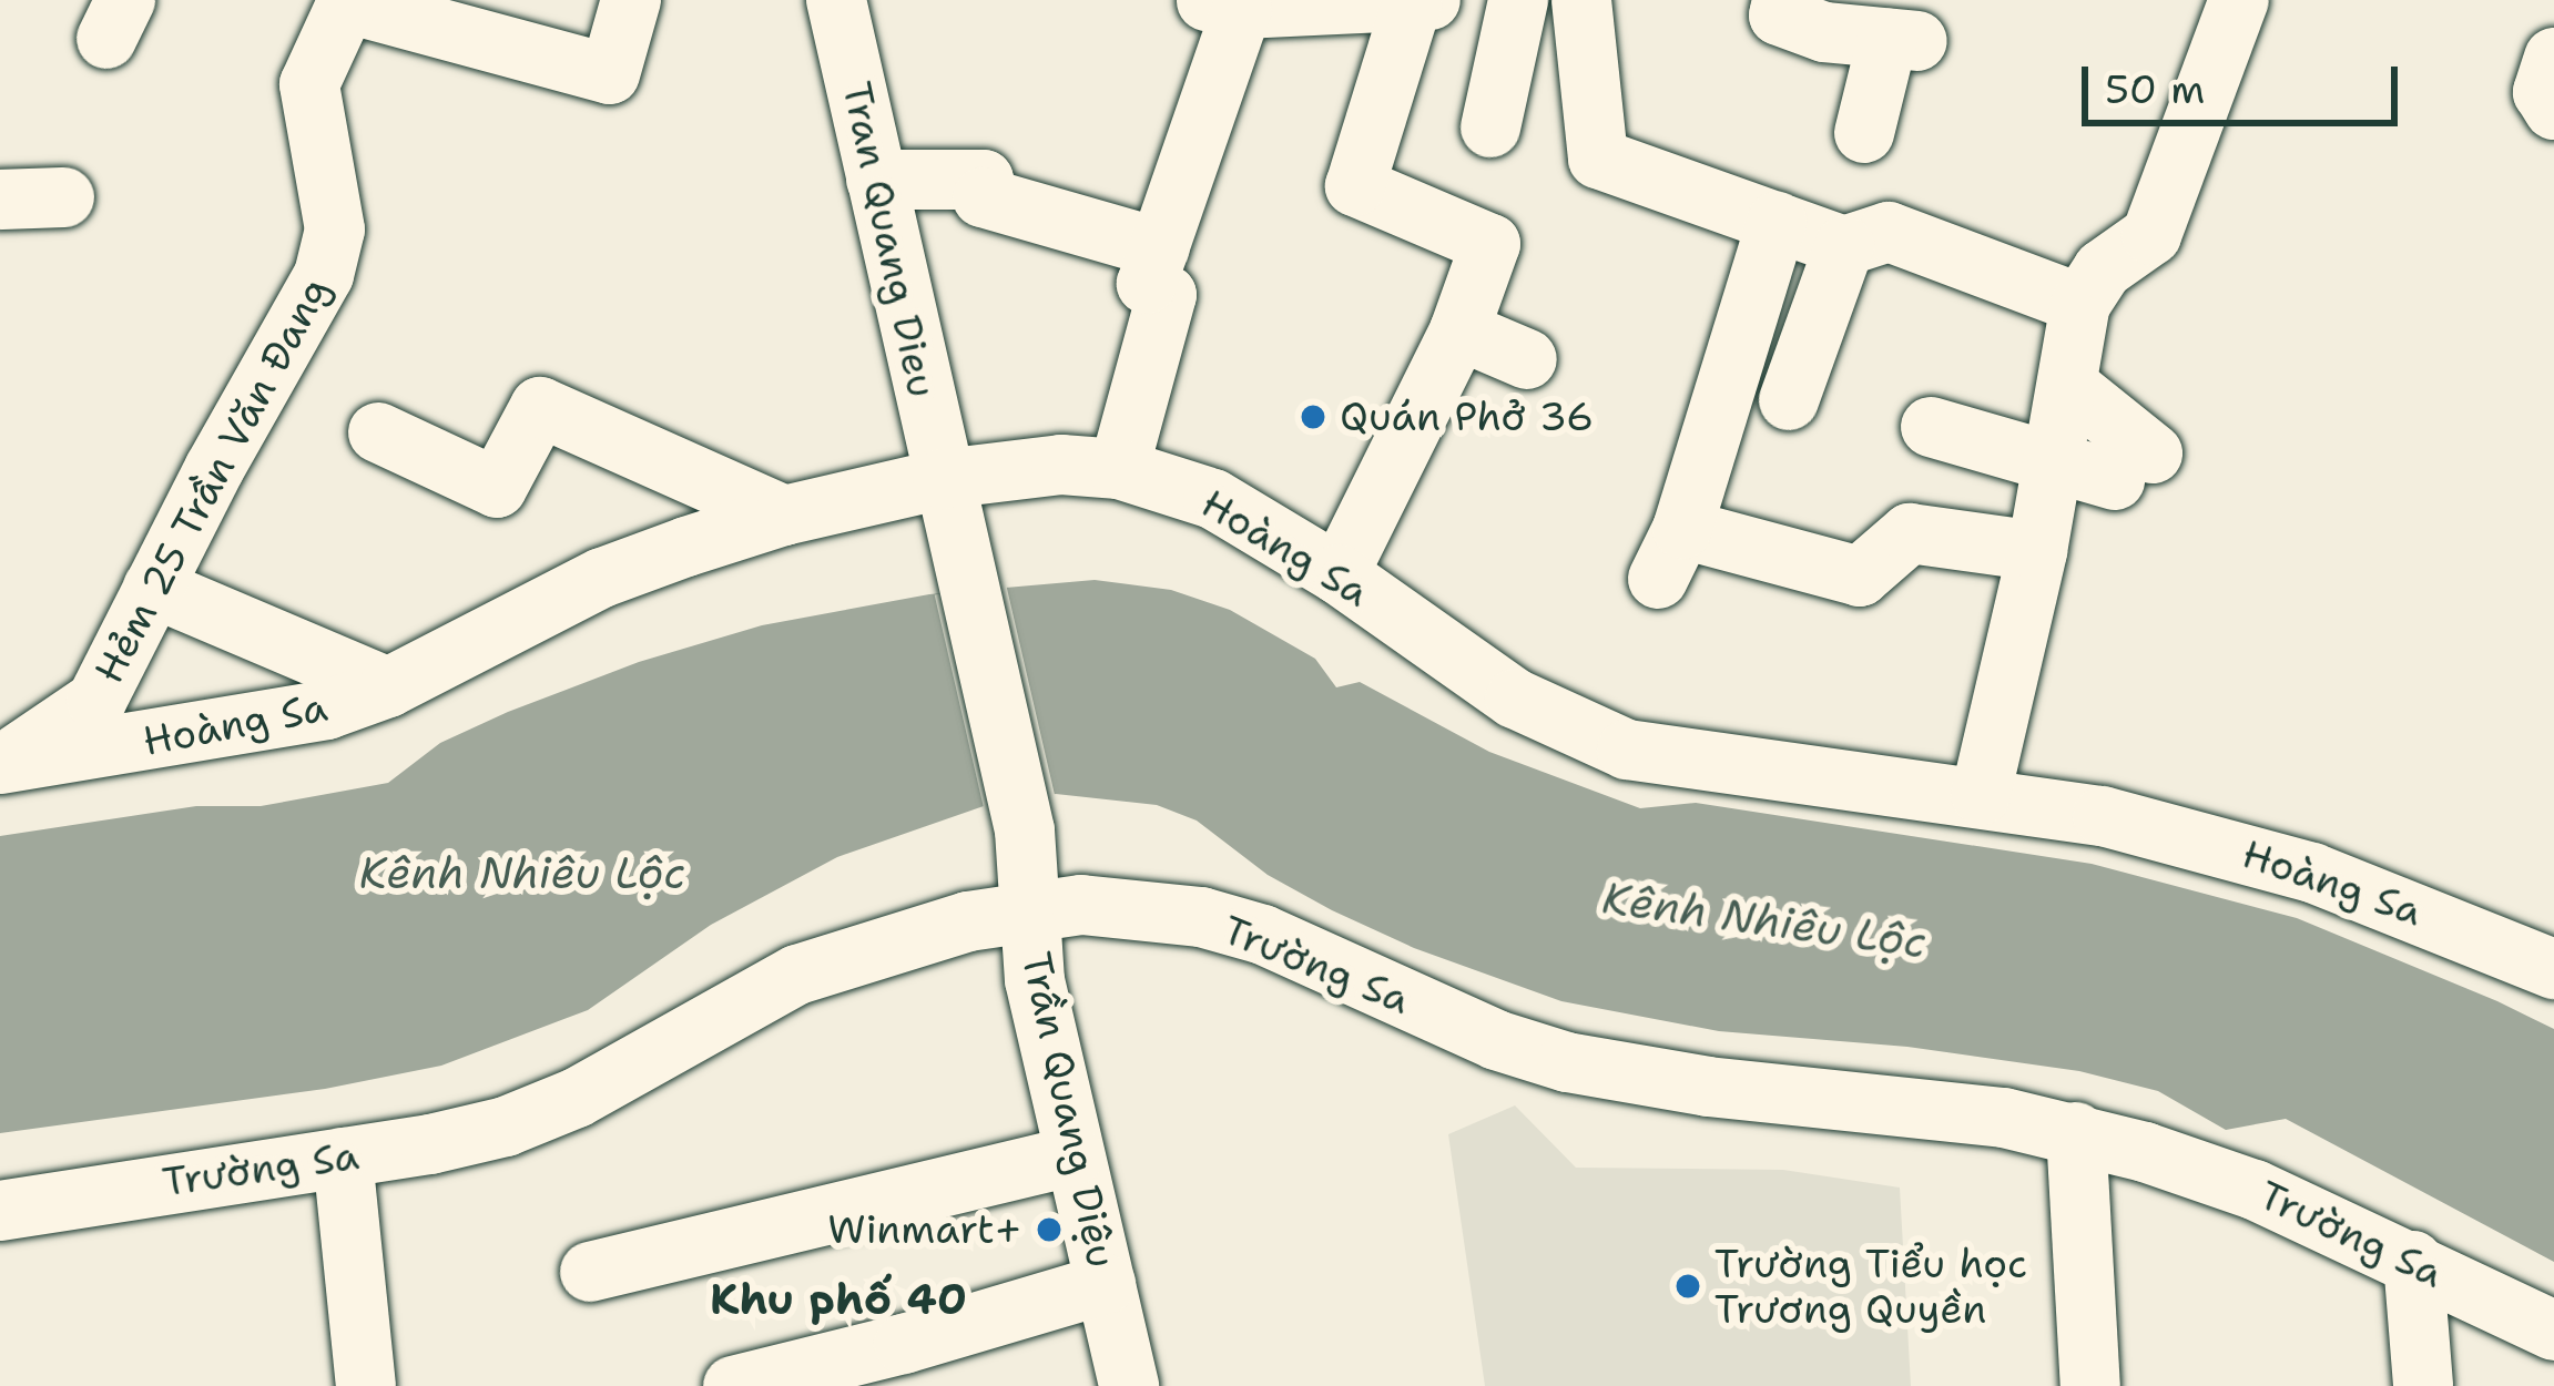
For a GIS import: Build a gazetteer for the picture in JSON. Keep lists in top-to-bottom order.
{
  "streets": {
    "street": [
      "Tran Quang Dieu",
      "Hẻm 25 Trần Văn Đang",
      "Hoàng Sa",
      "Trường Sa",
      "Trần Quang Diệu"
    ]
  },
  "crossings": [
    ["Tran Quang Dieu", "Hoàng Sa"],
    ["Tran Quang Dieu", "Trần Quang Diệu"],
    ["Hẻm 25 Trần Văn Đang", "Hoàng Sa"],
    ["Hoàng Sa", "Trần Quang Diệu"],
    ["Trường Sa", "Trần Quang Diệu"]
  ],
  "districts": ["Khu phố 40"],
  "water": ["Kênh Nhiêu Lộc"],
  "places": ["Quán Phở 36", "Winmart+", "Trường Tiểu học Trương Quyền"],
  "scale_bar": "50 m"
}
